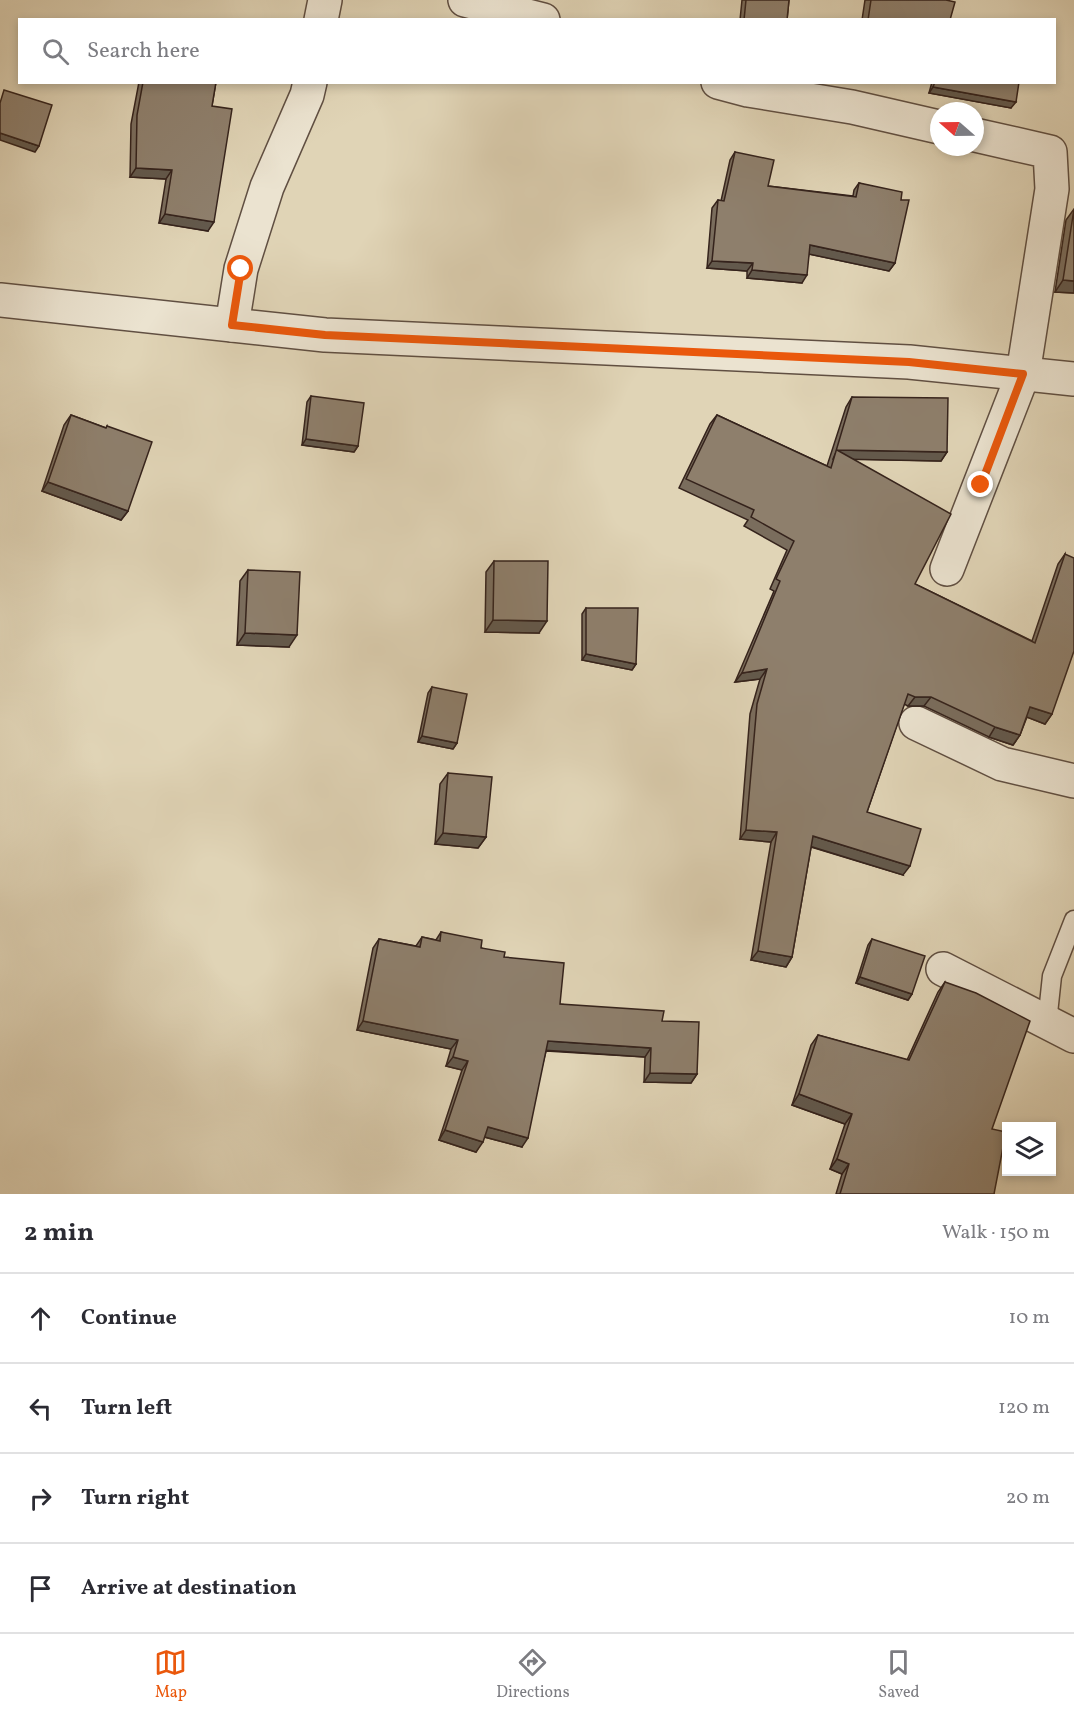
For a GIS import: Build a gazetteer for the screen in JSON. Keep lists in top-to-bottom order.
{
  "north": "left",
  "page": {
    "search": "Search here",
    "heading": ["2 min", "Walk · 150 m"],
    "list": [
      ["Continue", "10 m"],
      ["Turn left", "120 m"],
      ["Turn right", "20 m"],
      "Arrive at destination"
    ],
    "nav": ["Map", "Directions", "Saved"]
  }
}
